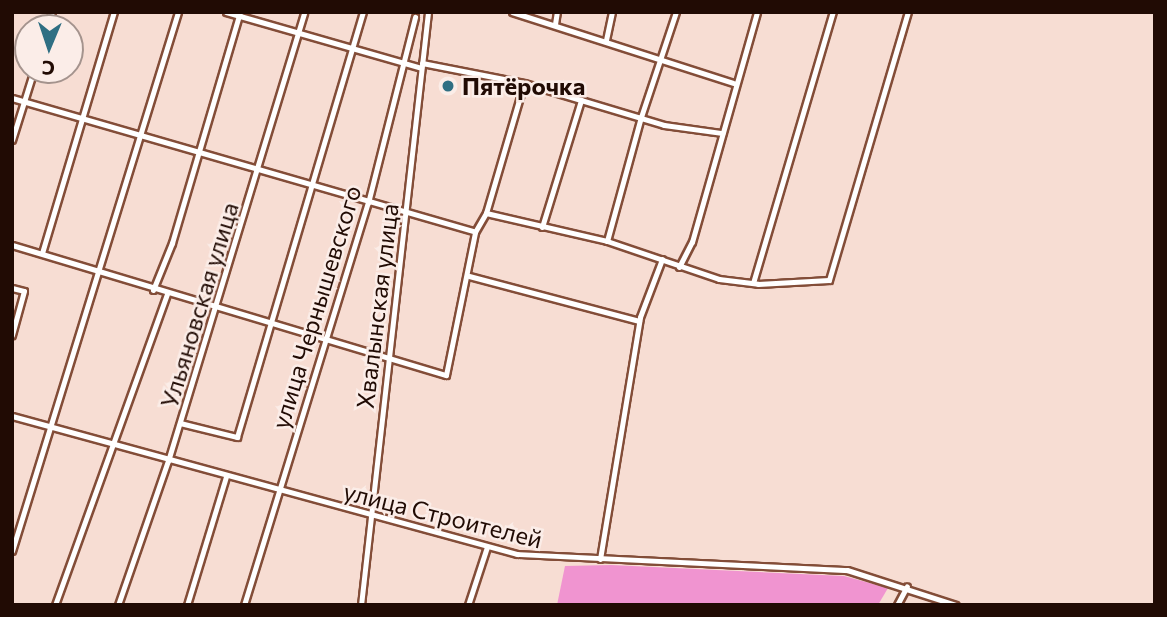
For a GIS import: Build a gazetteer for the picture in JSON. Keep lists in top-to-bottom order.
{
  "streets": {
    "street": [
      "Ульяновская улица",
      "Хвалынская улица",
      "улица Чернышевского",
      "улица Строителей"
    ]
  },
  "crossings": [
    ["Ульяновская улица", "улица Строителей"],
    ["Хвалынская улица", "улица Строителей"],
    ["улица Чернышевского", "улица Строителей"]
  ],
  "places": ["Пятёрочка"],
  "north": "bottom"
}
